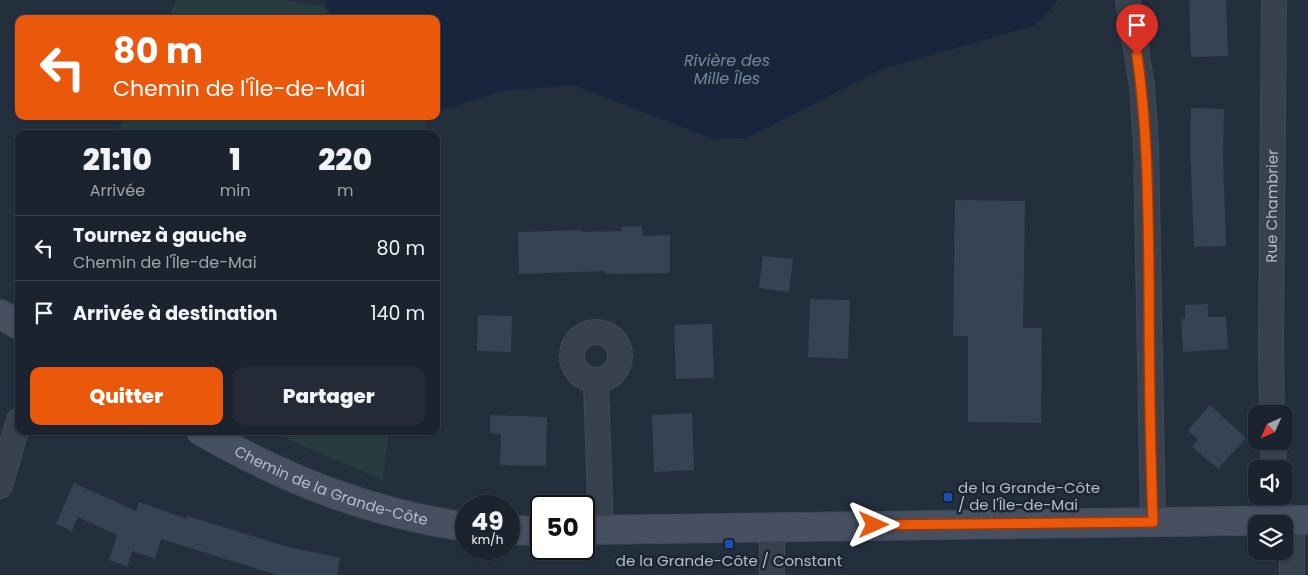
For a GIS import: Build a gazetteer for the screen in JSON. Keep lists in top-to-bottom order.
{
  "streets": {
    "main road": ["Chemin de la Grande-Côte"],
    "street": ["Rue Chambrier"]
  },
  "water": ["Rivière des Mille Îles"],
  "places": {
    "transit": ["de la Grande-Côte / de l'Île-de-Mai", "de la Grande-Côte / Constant"]
  },
  "north": "bottom left",
  "page": {
    "turn": ["80 m", "Chemin de l'Île-de-Mai"],
    "eta": [
      "21:10",
      "Arrivée",
      "1",
      "min",
      "220",
      "m"
    ],
    "list": [
      {
        "name": "Tournez à gauche",
        "note": "Chemin de l'Île-de-Mai",
        "value": "80 m"
      },
      {
        "name": "Arrivée à destination",
        "value": "140 m"
      }
    ],
    "buttons": ["Quitter", "Partager"],
    "speed": "49 km/h",
    "limit": "50"
  }
}
